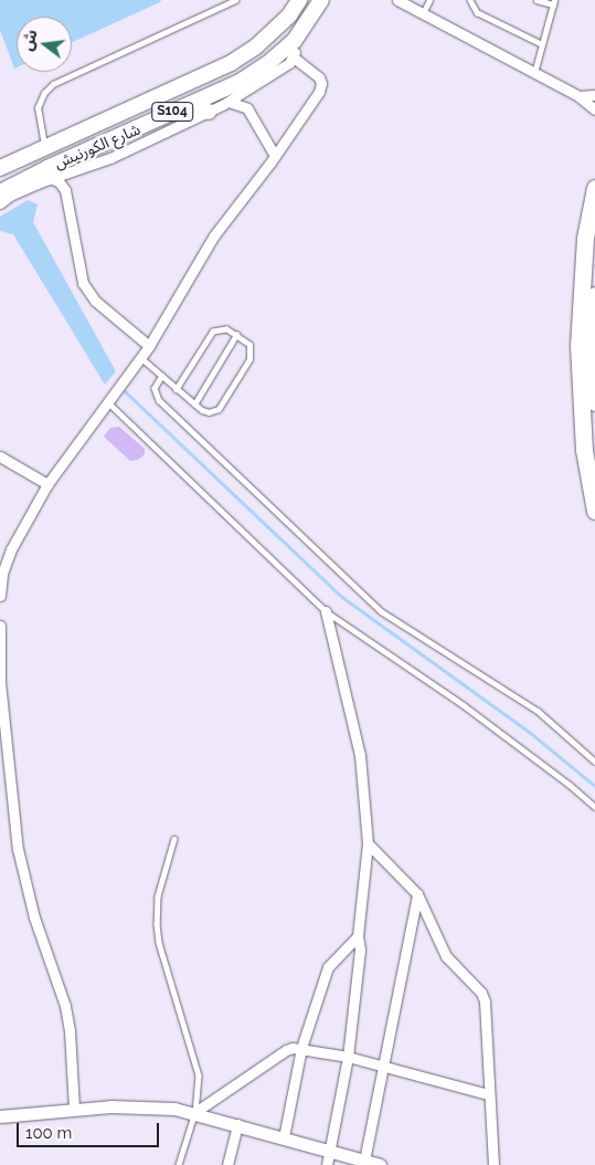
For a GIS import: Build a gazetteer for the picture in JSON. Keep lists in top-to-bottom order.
{
  "streets": {
    "main road": ["S104", "شارع الكورنيش"]
  },
  "scale_bar": "100 m",
  "north": "left"
}
